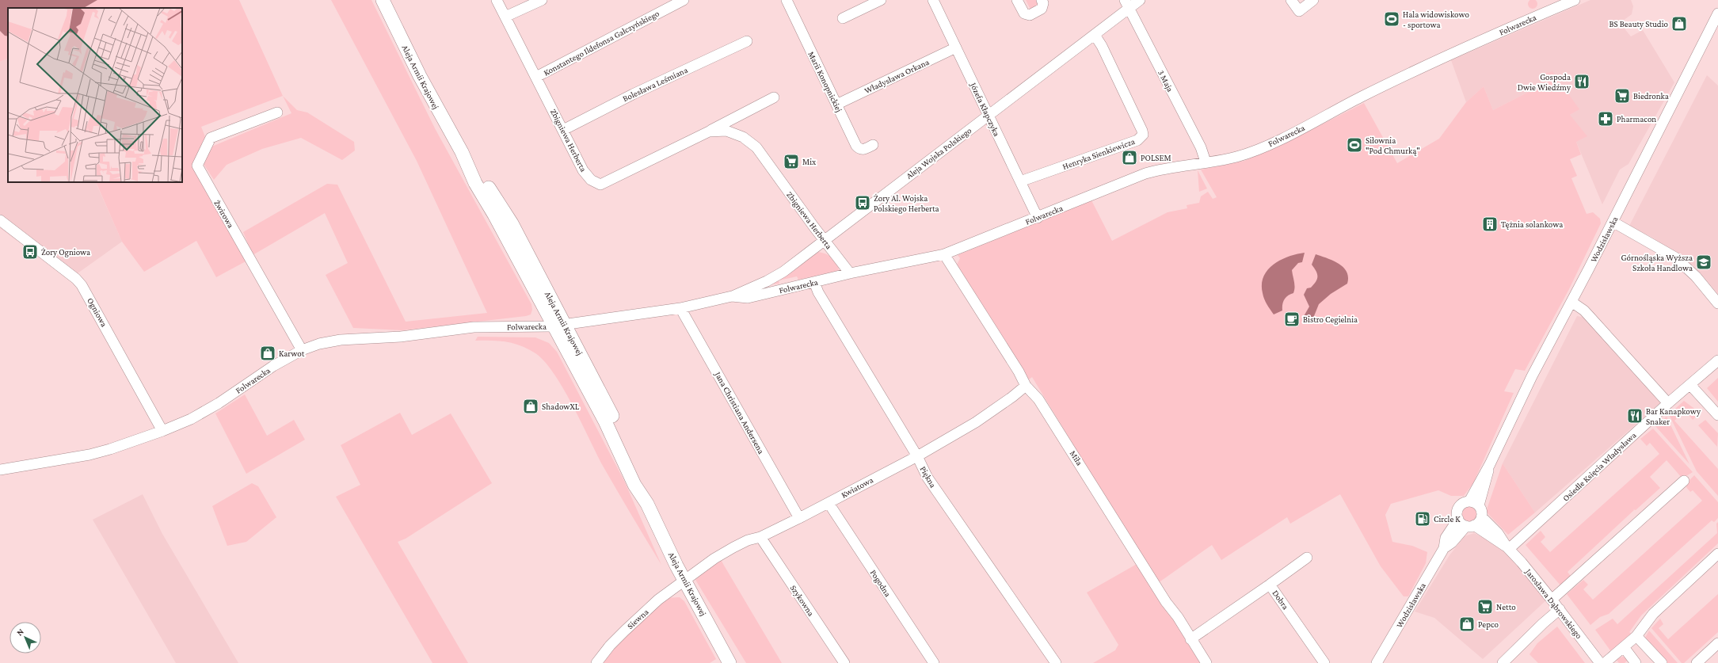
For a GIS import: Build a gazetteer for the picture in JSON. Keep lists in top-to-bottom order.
{
  "streets": {
    "main road": ["Aleja Armii Krajowej"],
    "street": [
      "Folwarecka",
      "Konstantego Ildefonsa Gałczyńskiego",
      "Władysława Orkana",
      "3 Maja",
      "Marii Konopnickiej",
      "Bolesława Leśmiana",
      "Józefa Kłapczyka",
      "Zbigniewa Herberta",
      "Aleja Wojska Polskiego",
      "Henryka Sienkiewicza",
      "Żwirowa",
      "Wodzisławska",
      "Ogniowa",
      "Jana Christiana Andersena",
      "Miła",
      "Osiedle Księcia Władysława",
      "Piękna",
      "Kwiatowa",
      "Pogodna",
      "Dobra",
      "Szykowna",
      "Jarosława Dąbrowskiego",
      "Siewna"
    ]
  },
  "crossings": [
    ["Folwarecka", "Aleja Armii Krajowej"],
    ["Folwarecka", "3 Maja"],
    ["Folwarecka", "Józefa Kłapczyka"],
    ["Folwarecka", "Zbigniewa Herberta"],
    ["Folwarecka", "Aleja Wojska Polskiego"],
    ["Folwarecka", "Żwirowa"],
    ["Folwarecka", "Ogniowa"],
    ["Folwarecka", "Jana Christiana Andersena"],
    ["Folwarecka", "Miła"],
    ["Folwarecka", "Piękna"],
    ["Konstantego Ildefonsa Gałczyńskiego", "Zbigniewa Herberta"],
    ["Władysława Orkana", "Marii Konopnickiej"],
    ["Władysława Orkana", "Józefa Kłapczyka"],
    ["Aleja Armii Krajowej", "Kwiatowa"],
    ["Aleja Armii Krajowej", "Siewna"],
    ["3 Maja", "Aleja Wojska Polskiego"],
    ["Bolesława Leśmiana", "Zbigniewa Herberta"],
    ["Józefa Kłapczyka", "Aleja Wojska Polskiego"],
    ["Józefa Kłapczyka", "Henryka Sienkiewicza"],
    ["Zbigniewa Herberta", "Aleja Wojska Polskiego"],
    ["Aleja Wojska Polskiego", "Henryka Sienkiewicza"],
    ["Wodzisławska", "Jarosława Dąbrowskiego"],
    ["Jana Christiana Andersena", "Kwiatowa"],
    ["Miła", "Kwiatowa"],
    ["Miła", "Dobra"],
    ["Osiedle Księcia Władysława", "Jarosława Dąbrowskiego"],
    ["Piękna", "Kwiatowa"],
    ["Kwiatowa", "Pogodna"],
    ["Kwiatowa", "Szykowna"],
    ["Kwiatowa", "Siewna"]
  ],
  "places": {
    "sports": ["Hala widowiskowo - sportowa", "Siłownia \"Pod Chmurką\""],
    "shop": [
      "BS Beauty Studio",
      "POLSEM",
      "Karwot",
      "ShadowXL",
      "Pepco"
    ],
    "restaurant": ["Gospoda Dwie Wiedźmy", "Bar Kanapkowy Snaker"],
    "supermarket": ["Biedronka", "Mix", "Netto"],
    "pharmacy": ["Pharmacon"],
    "bus stop": ["Żory Al. Wojska Polskiego Herberta", "Żory Ogniowa"],
    "building": ["Tężnia solankowa"],
    "school or university": ["Górnośląska Wyższa Szkoła Handlowa"],
    "cafe": ["Bistro Cegielnia"],
    "fuel station": ["Circle K"]
  },
  "north": "top left"
}
